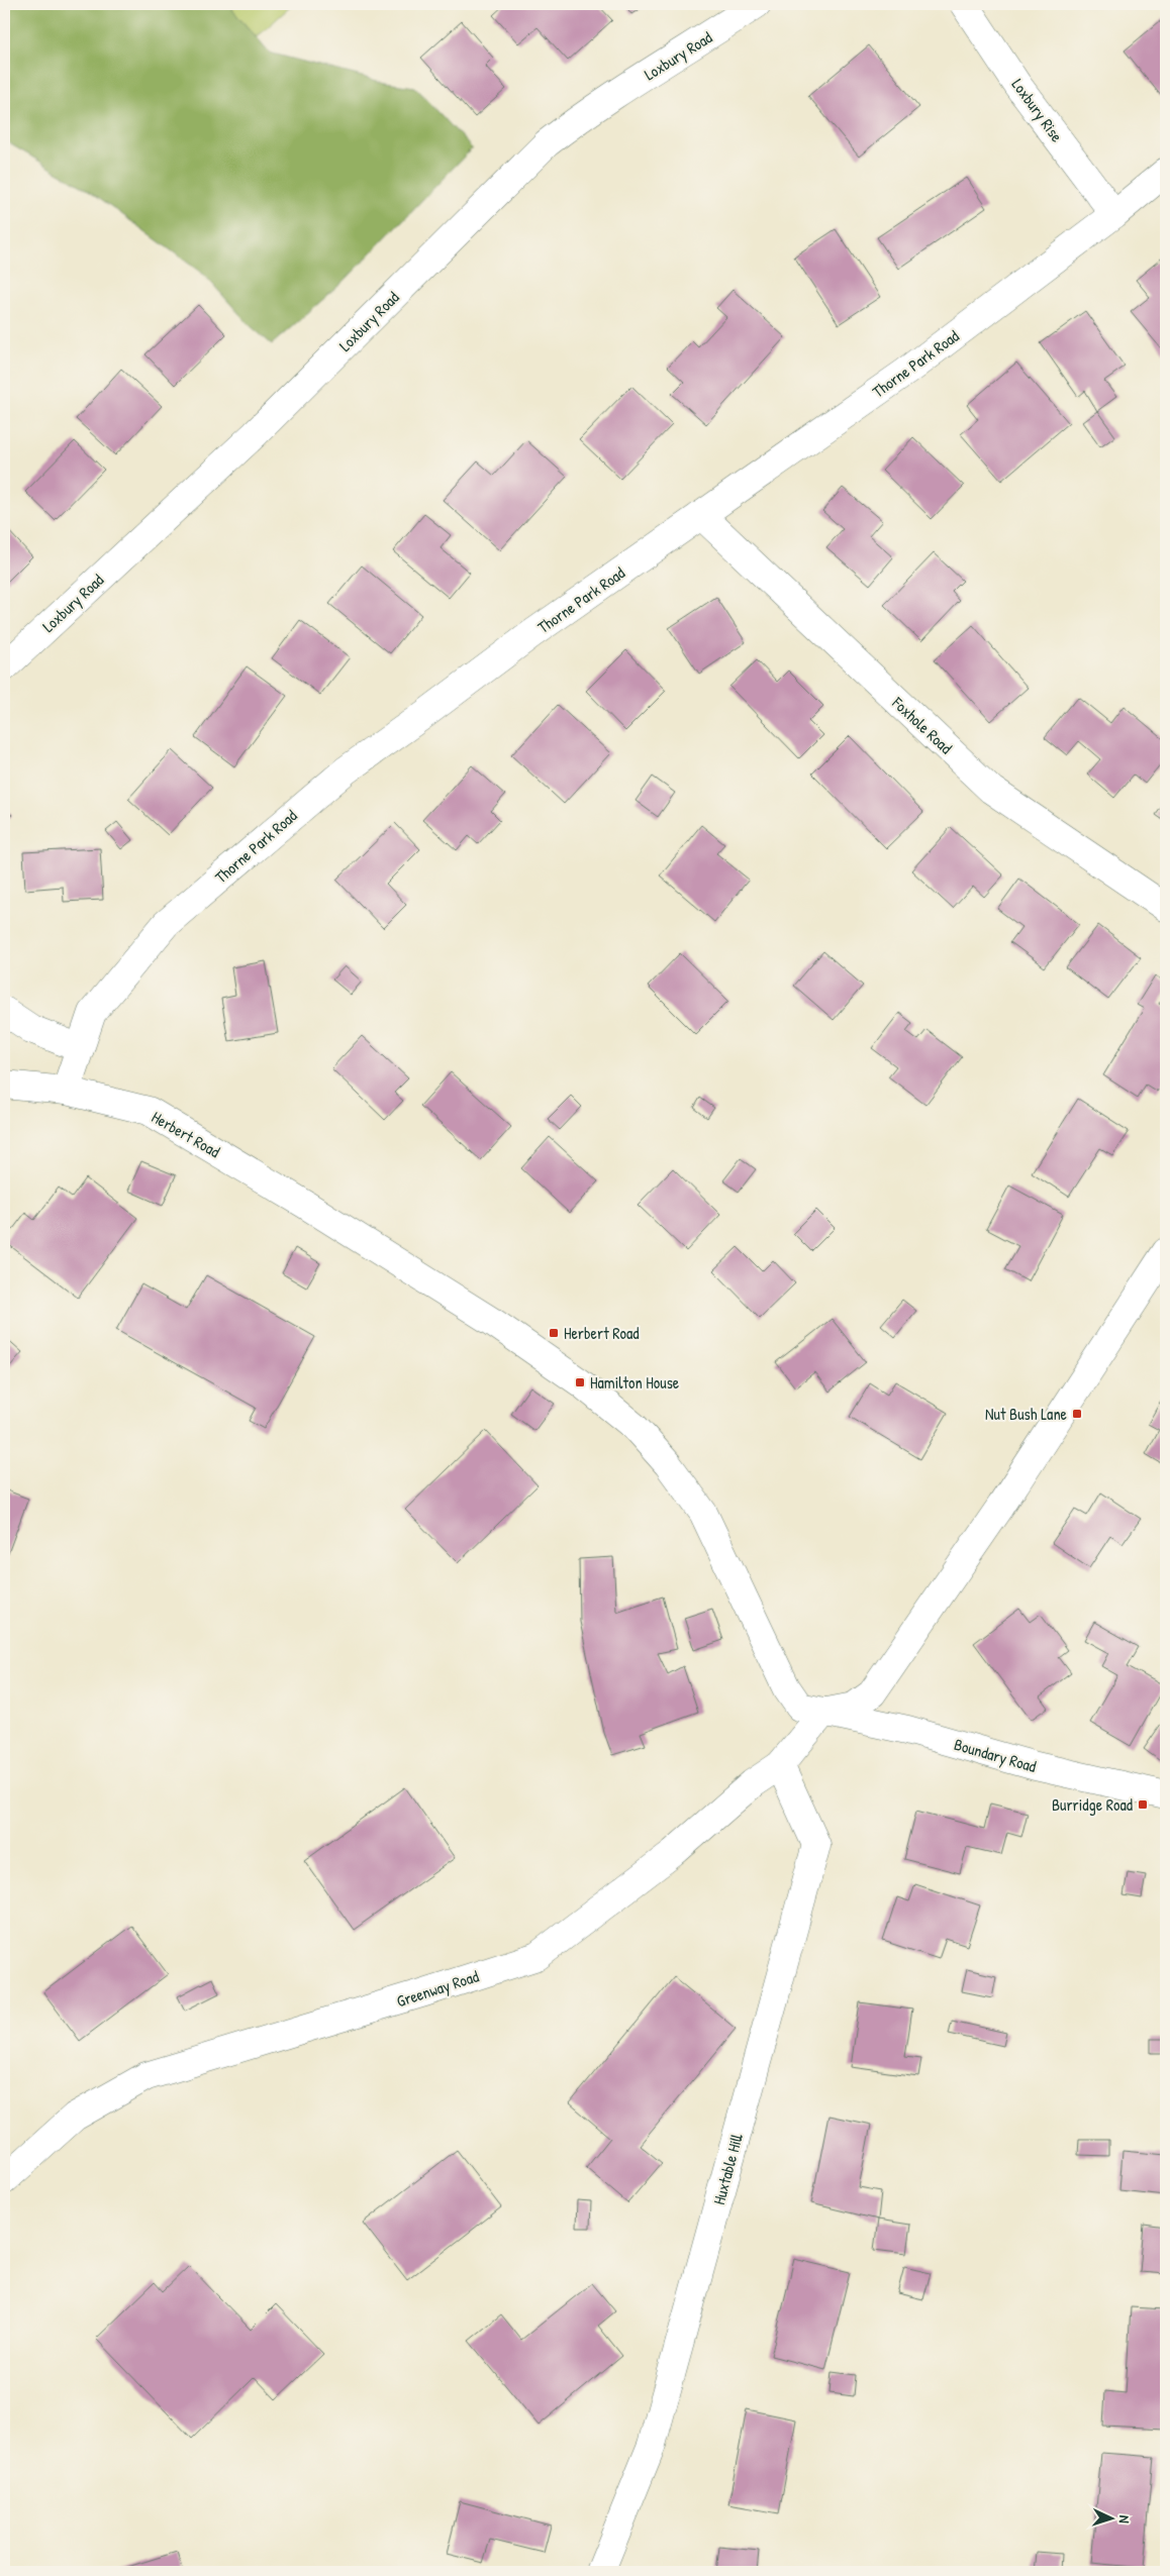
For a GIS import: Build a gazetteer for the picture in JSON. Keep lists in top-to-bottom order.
{
  "streets": {
    "street": [
      "Loxbury Road",
      "Loxbury Rise",
      "Thorne Park Road",
      "Foxhole Road",
      "Herbert Road",
      "Boundary Road",
      "Greenway Road",
      "Huxtable Hill"
    ]
  },
  "crossings": [
    ["Loxbury Rise", "Thorne Park Road"],
    ["Thorne Park Road", "Foxhole Road"],
    ["Thorne Park Road", "Herbert Road"],
    ["Herbert Road", "Boundary Road"],
    ["Herbert Road", "Greenway Road"],
    ["Boundary Road", "Greenway Road"],
    ["Greenway Road", "Huxtable Hill"]
  ],
  "places": {
    "transit": [
      "Herbert Road",
      "Hamilton House",
      "Nut Bush Lane",
      "Burridge Road"
    ]
  },
  "north": "right"
}
